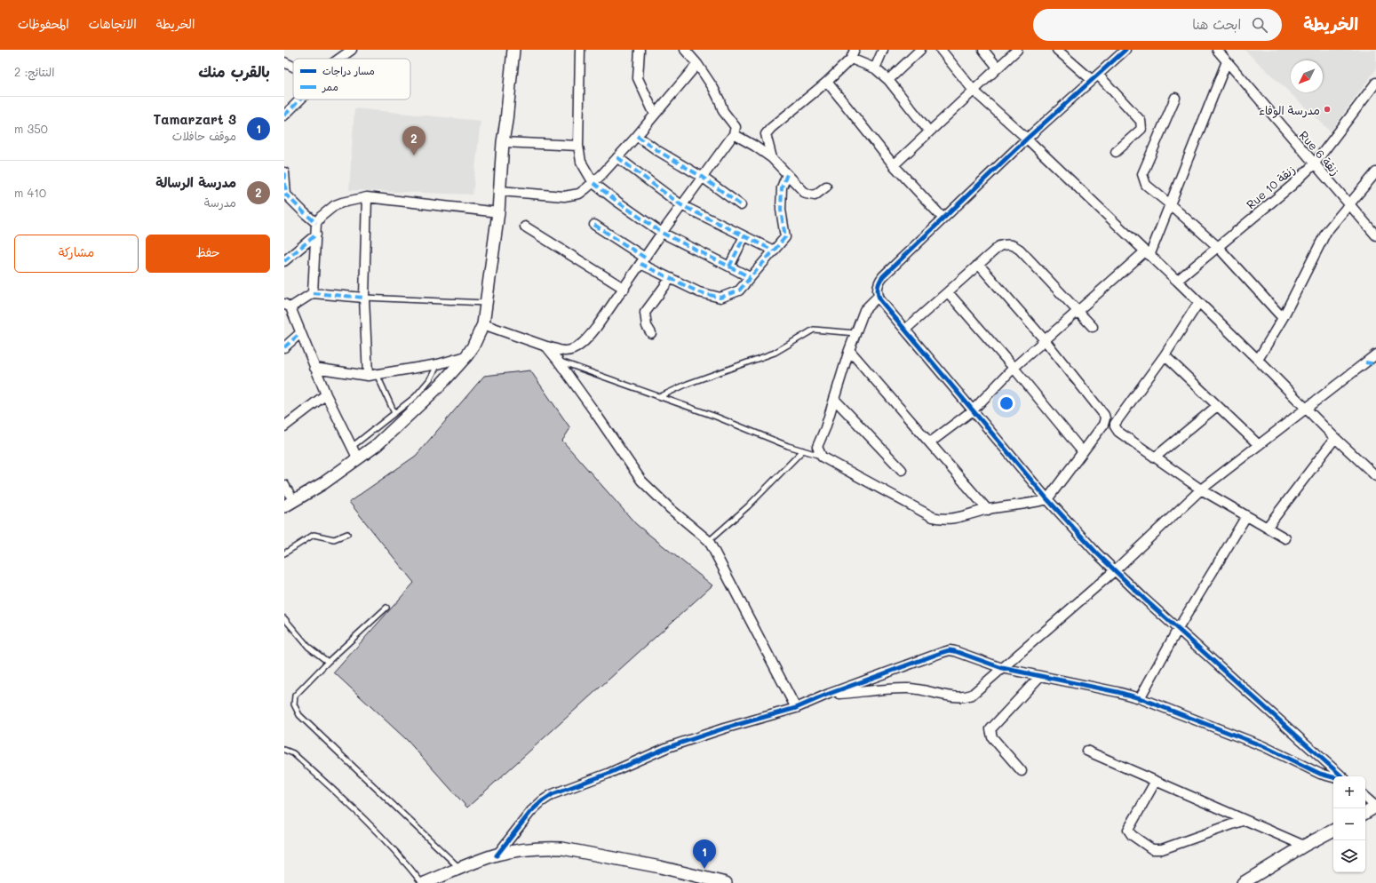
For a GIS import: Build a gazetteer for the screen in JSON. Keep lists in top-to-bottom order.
{
  "streets": {
    "street": ["Rue 6 زنقة", "Rue 10 زنقة"]
  },
  "crossings": [
    ["Rue 6 زنقة", "Rue 10 زنقة"]
  ],
  "places": ["مدرسة الوفاء"],
  "legend": ["مسار دراجات", "ممر"],
  "north": "bottom left",
  "page": {
    "header": "الخريطة",
    "search": "ابحث هنا",
    "nav": ["الخريطة", "الاتجاهات", "المحفوظات"],
    "heading": ["بالقرب منك", "النتائج: 2"],
    "list": [
      {
        "mark": "1",
        "name": "Tamarzart 3",
        "note": "موقف حافلات",
        "value": "350 m"
      },
      {
        "mark": "2",
        "name": "مدرسة الرسالة",
        "note": "مدرسة",
        "value": "410 m"
      }
    ],
    "pins": ["2", "1"],
    "buttons": ["حفظ", "مشاركة"],
    "map_buttons": ["+", "−"]
  }
}
